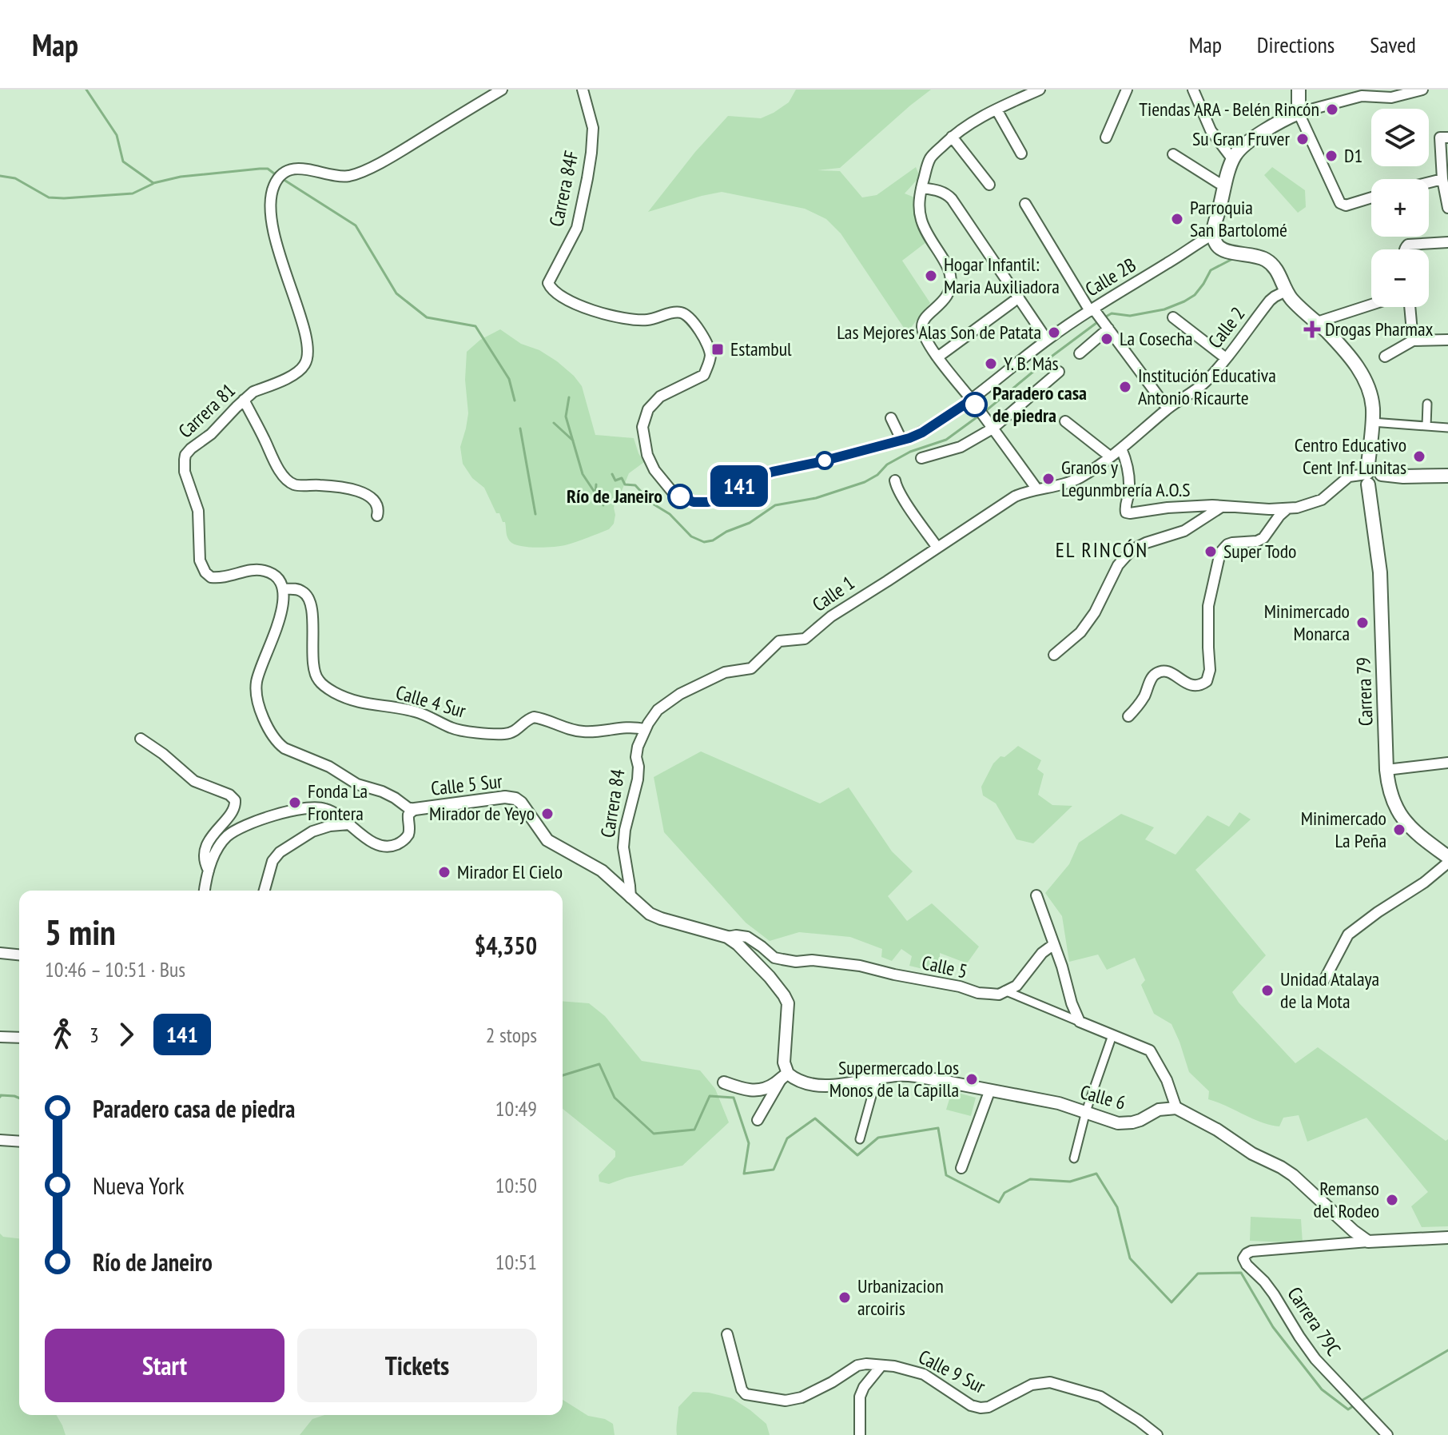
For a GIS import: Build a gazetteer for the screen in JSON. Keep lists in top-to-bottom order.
{
  "streets": {
    "main road": ["Carrera 79"],
    "street": [
      "Carrera 84F",
      "Calle 2B",
      "Calle 2",
      "Carrera 81",
      "Calle 1",
      "Calle 4 Sur",
      "Calle 5 Sur",
      "Carrera 84",
      "Calle 5",
      "Calle 6",
      "Carrera 79C",
      "Calle 9 Sur"
    ]
  },
  "crossings": [
    ["Carrera 84F", "Calle 2B"],
    ["Calle 2", "Calle 1"],
    ["Carrera 81", "Calle 4 Sur"],
    ["Carrera 81", "Calle 5 Sur"],
    ["Calle 1", "Calle 4 Sur"],
    ["Calle 1", "Carrera 84"],
    ["Calle 4 Sur", "Calle 5 Sur"],
    ["Calle 5 Sur", "Carrera 84"],
    ["Calle 5 Sur", "Calle 5"],
    ["Calle 5", "Calle 6"]
  ],
  "districts": ["EL RINCÓN"],
  "places": {
    "other": [
      "Tiendas ARA - Belén Rincón",
      "Su Gran Fruver",
      "D1",
      "Parroquia San Bartolomé",
      "Hogar Infantil: Maria Auxiliadora",
      "Las Mejores Alas Son de Patata",
      "La Cosecha",
      "Y. B. Más",
      "Institución Educativa Antonio Ricaurte",
      "Paradero casa de piedra",
      "Centro Educativo Cent Inf Lunitas",
      "Granos y Legunmbrería A.O.S",
      "Río de Janeiro",
      "Super Todo",
      "Minimercado Monarca",
      "Fonda La Frontera",
      "Mirador de Yeyo",
      "Minimercado La Peña",
      "Mirador El Cielo",
      "Unidad Atalaya de la Mota",
      "Supermercado Los Monos de la Capilla",
      "Remanso del Rodeo",
      "Urbanizacion arcoiris"
    ],
    "health": ["Drogas Pharmax"],
    "transit": ["Estambul"]
  },
  "lines": ["bus line 141"],
  "page": {
    "header": "Map",
    "nav": ["Map", "Directions", "Saved"],
    "on_map": "141",
    "map_buttons": ["+", "−"],
    "heading": ["5 min", "10:46 – 10:51 · Bus", "$4,350"],
    "legs": ["3", "141", "2 stops"],
    "list": [
      {
        "name": "Paradero casa de piedra",
        "value": "10:49"
      },
      {
        "name": "Nueva York",
        "value": "10:50"
      },
      {
        "name": "Río de Janeiro",
        "value": "10:51"
      }
    ],
    "buttons": ["Start", "Tickets"]
  }
}
